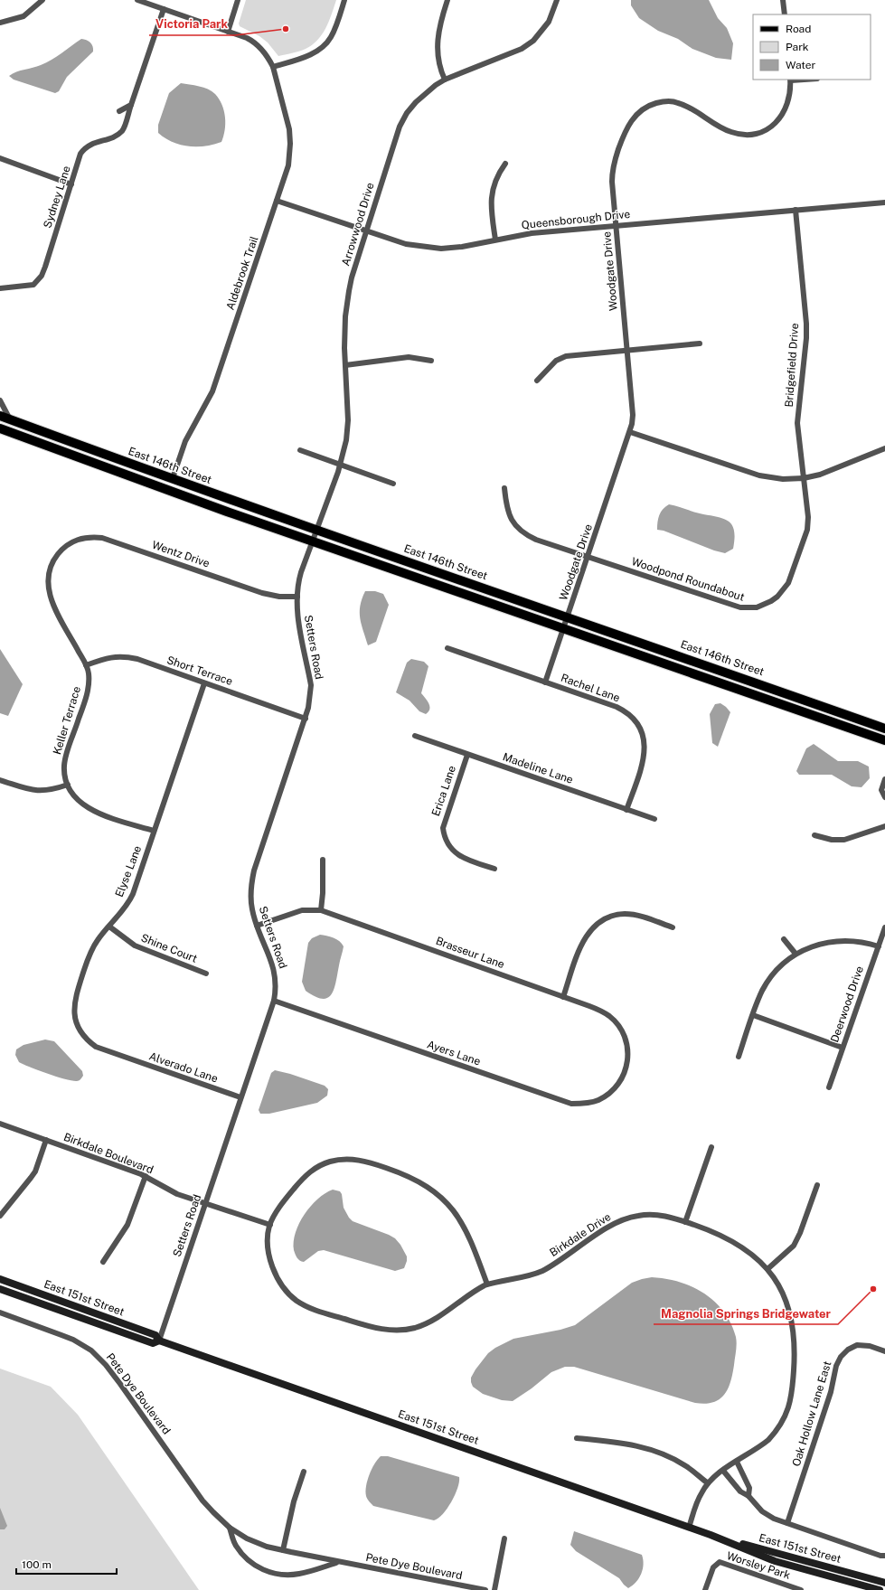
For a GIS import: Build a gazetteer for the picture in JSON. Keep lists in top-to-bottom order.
{
  "streets": {
    "main road": ["East 146th Street"],
    "street": [
      "Sydney Lane",
      "Queensborough Drive",
      "Arrowwood Drive",
      "Woodgate Drive",
      "Aldebrook Trail",
      "Bridgefield Drive",
      "Wentz Drive",
      "Woodpond Roundabout",
      "Setters Road",
      "Short Terrace",
      "Rachel Lane",
      "Keller Terrace",
      "Madeline Lane",
      "Erica Lane",
      "Elyse Lane",
      "Shine Court",
      "Brasseur Lane",
      "Deerwood Drive",
      "Ayers Lane",
      "Alverado Lane",
      "Birkdale Boulevard",
      "Birkdale Drive",
      "East 151st Street",
      "Pete Dye Boulevard",
      "Oak Hollow Lane East",
      "Worsley Park"
    ]
  },
  "crossings": [
    ["Sydney Lane", "Aldebrook Trail"],
    ["Queensborough Drive", "Arrowwood Drive"],
    ["Queensborough Drive", "Woodgate Drive"],
    ["Queensborough Drive", "Aldebrook Trail"],
    ["Queensborough Drive", "Bridgefield Drive"],
    ["Arrowwood Drive", "East 146th Street"],
    ["Arrowwood Drive", "Setters Road"],
    ["Woodgate Drive", "East 146th Street"],
    ["Woodgate Drive", "Woodpond Roundabout"],
    ["Woodgate Drive", "Rachel Lane"],
    ["Aldebrook Trail", "East 146th Street"],
    ["Bridgefield Drive", "Woodpond Roundabout"],
    ["East 146th Street", "Setters Road"],
    ["Wentz Drive", "Setters Road"],
    ["Wentz Drive", "Keller Terrace"],
    ["Setters Road", "Short Terrace"],
    ["Setters Road", "Brasseur Lane"],
    ["Setters Road", "Ayers Lane"],
    ["Setters Road", "Alverado Lane"],
    ["Setters Road", "Birkdale Boulevard"],
    ["Setters Road", "East 151st Street"],
    ["Short Terrace", "Keller Terrace"],
    ["Short Terrace", "Elyse Lane"],
    ["Rachel Lane", "Madeline Lane"],
    ["Keller Terrace", "Elyse Lane"],
    ["Madeline Lane", "Erica Lane"],
    ["Elyse Lane", "Shine Court"],
    ["Elyse Lane", "Alverado Lane"],
    ["Brasseur Lane", "Ayers Lane"],
    ["Birkdale Boulevard", "Birkdale Drive"],
    ["Birkdale Drive", "East 151st Street"]
  ],
  "places": ["Victoria Park", "Magnolia Springs Bridgewater"],
  "legend": ["Road", "Park", "Water"],
  "scale_bar": "100 m"
}
